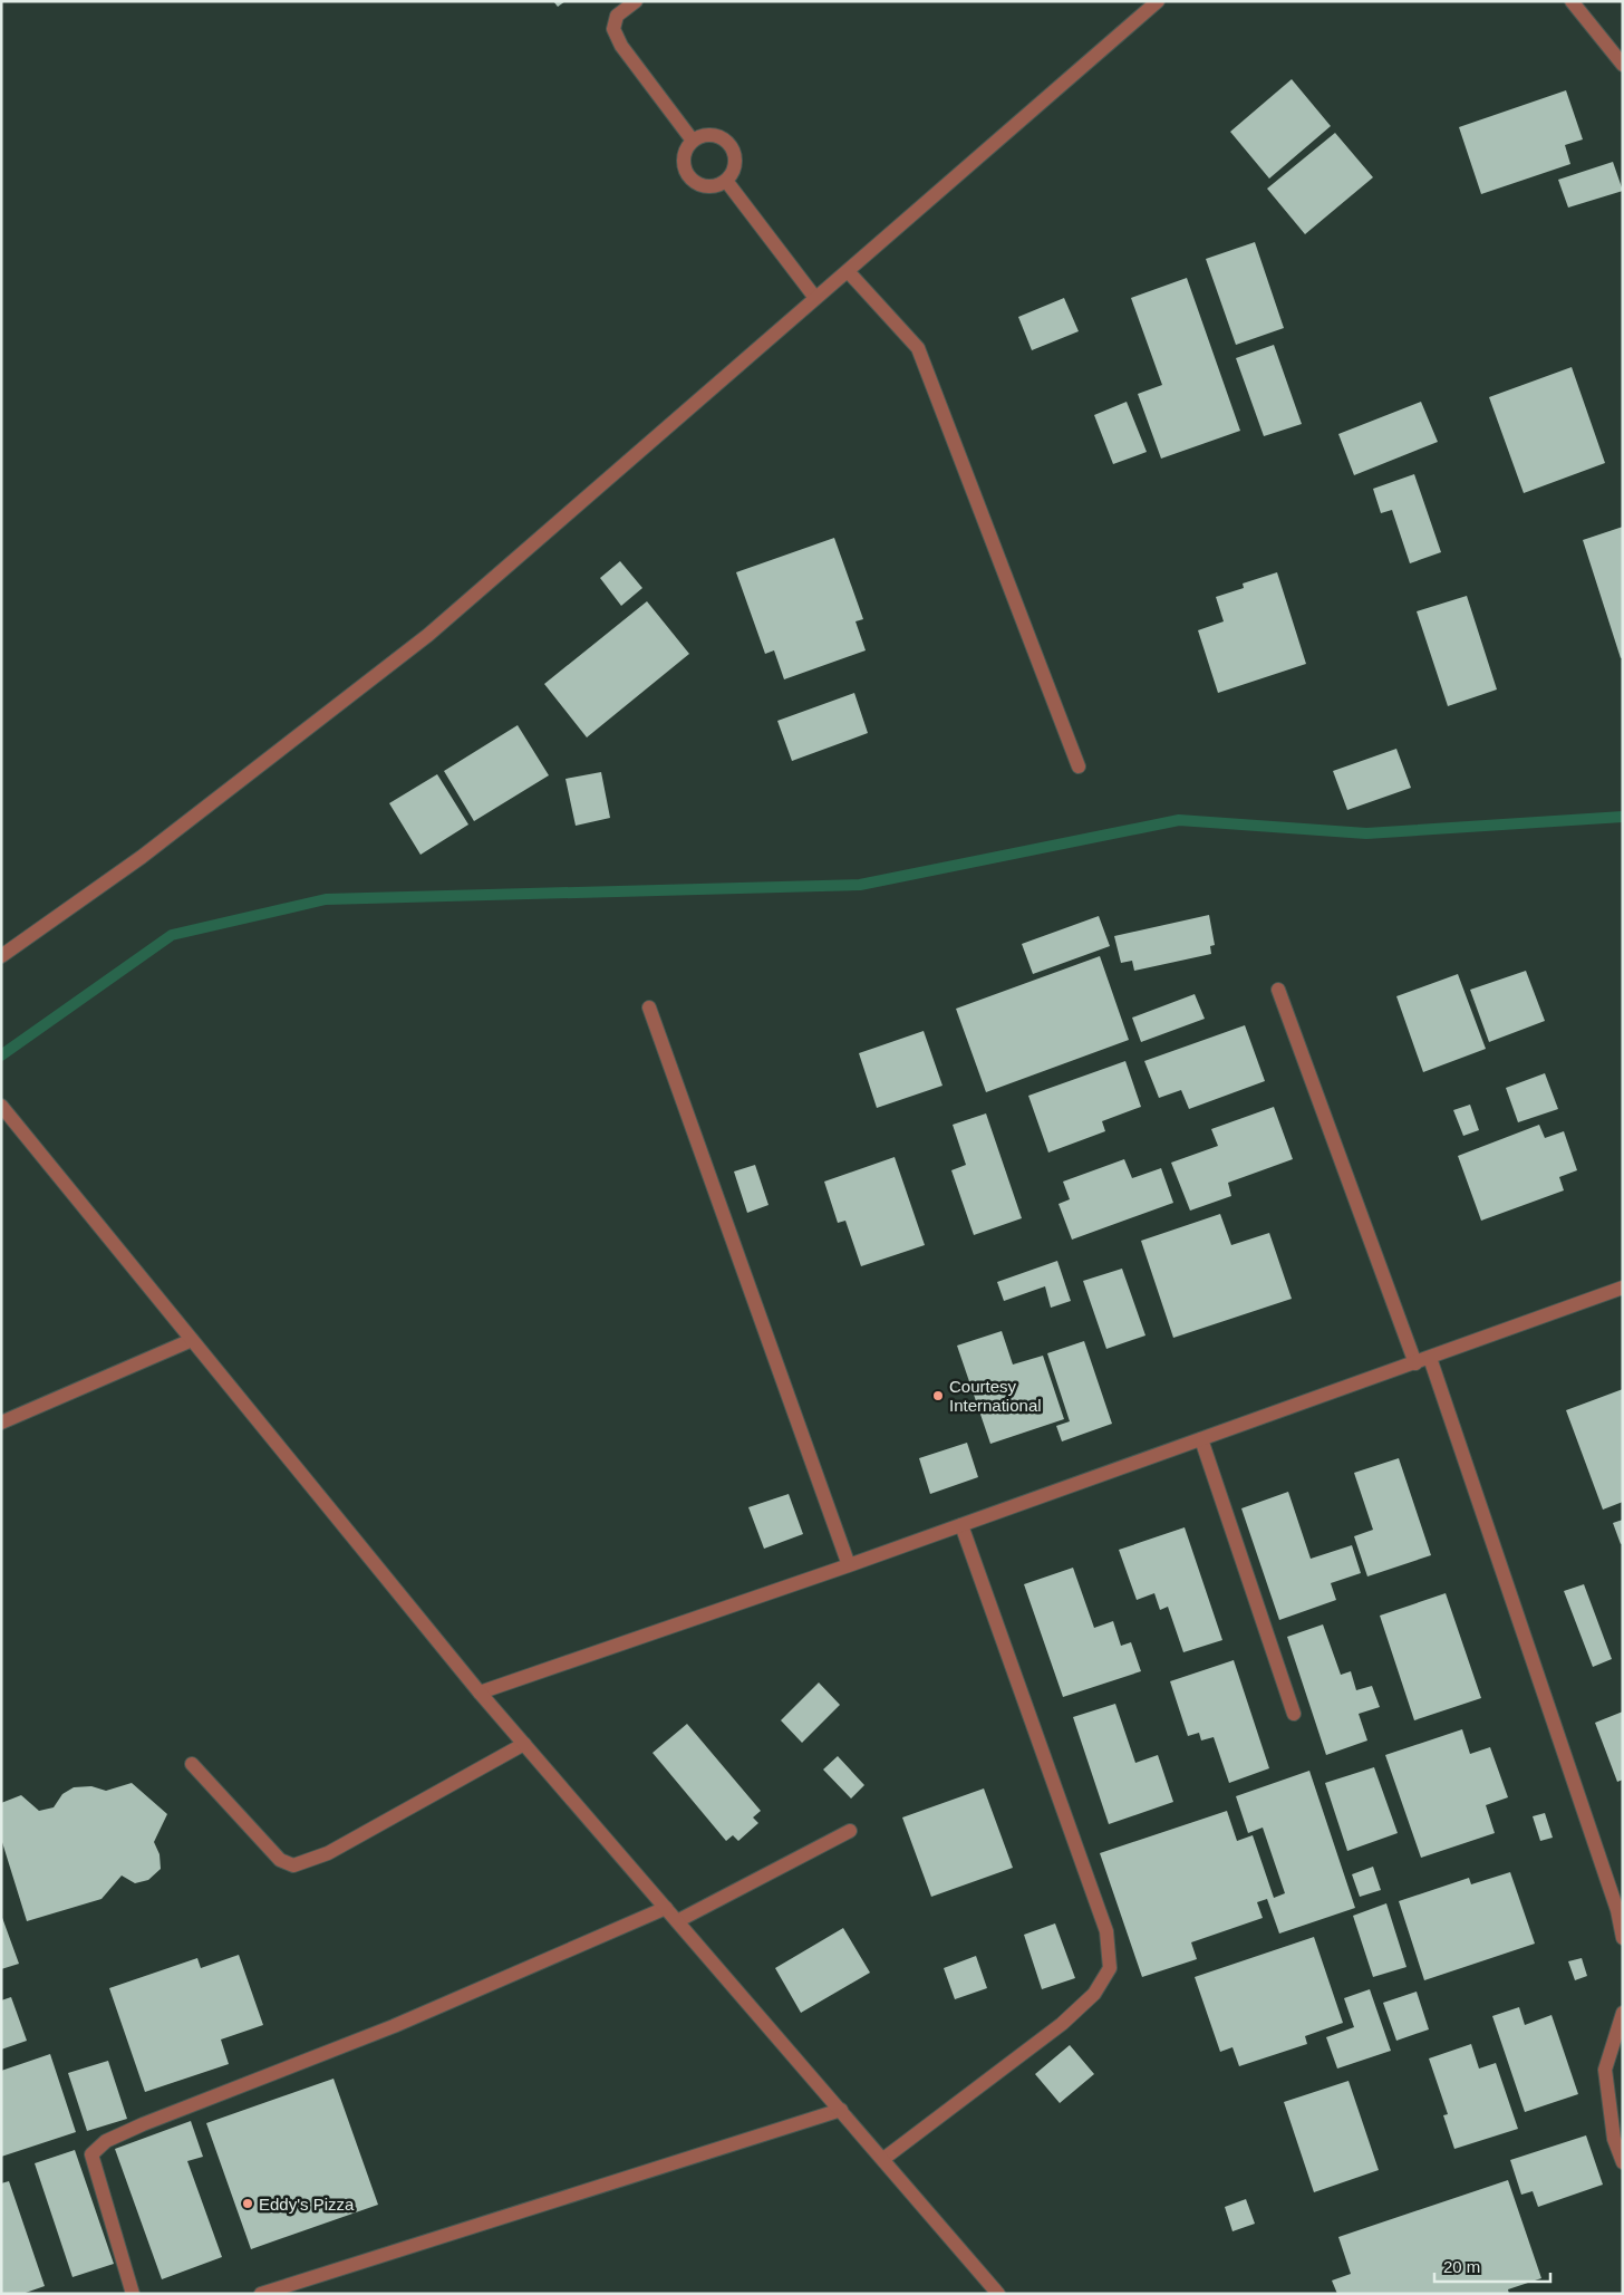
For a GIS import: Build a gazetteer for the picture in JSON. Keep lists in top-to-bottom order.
{
  "places": ["Courtesy International", "Eddy's Pizza"],
  "scale_bar": "20 m"
}
